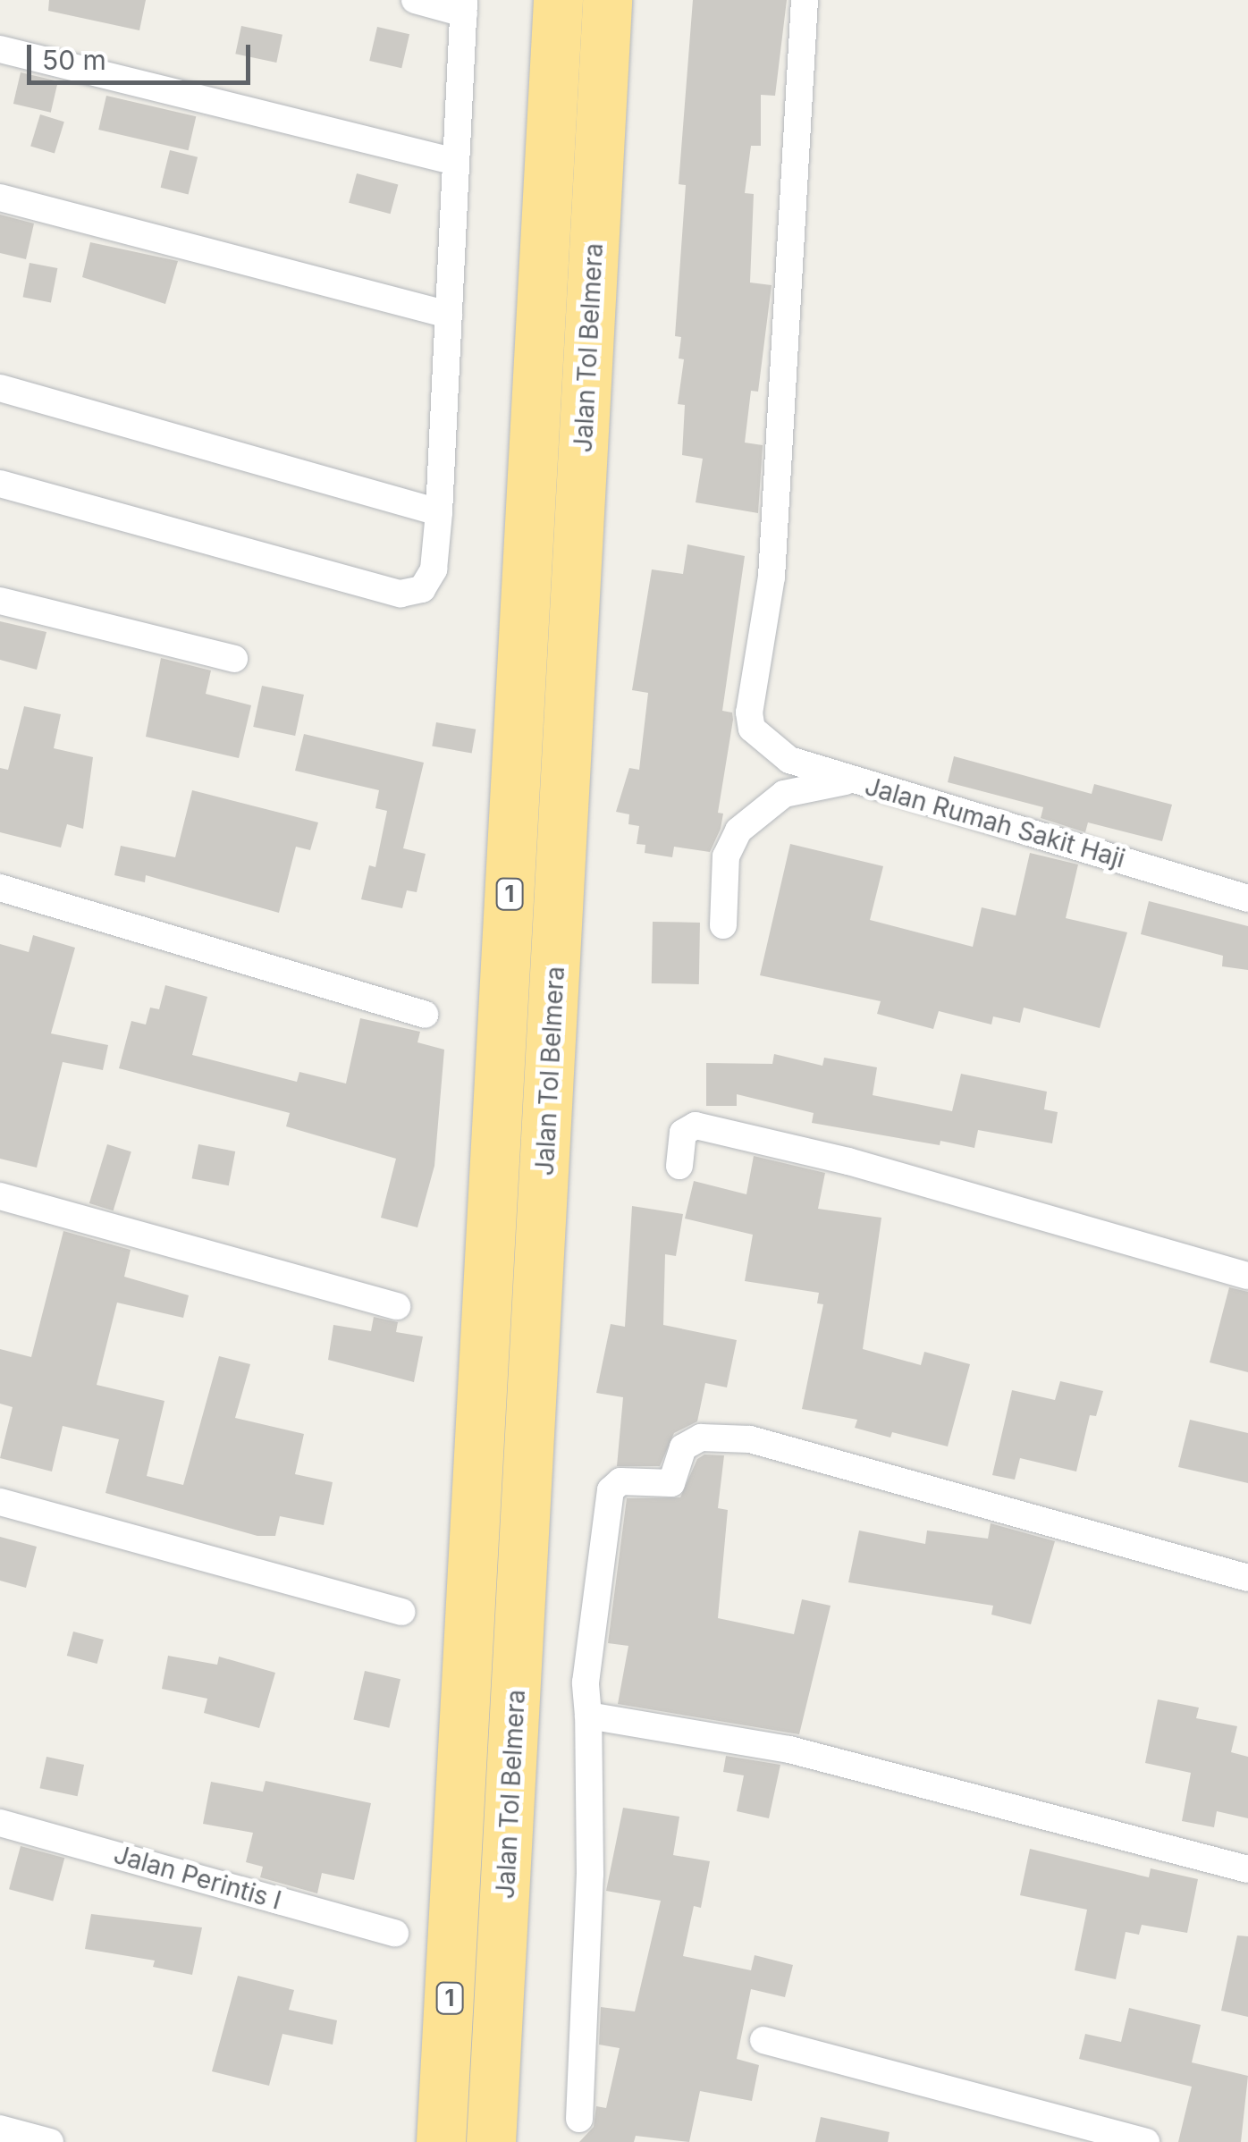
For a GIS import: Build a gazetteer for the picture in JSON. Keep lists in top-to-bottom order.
{
  "streets": {
    "highway": ["Jalan Tol Belmera", "1"],
    "street": ["Jalan Rumah Sakit Haji", "Jalan Perintis I"]
  },
  "scale_bar": "50 m"
}
